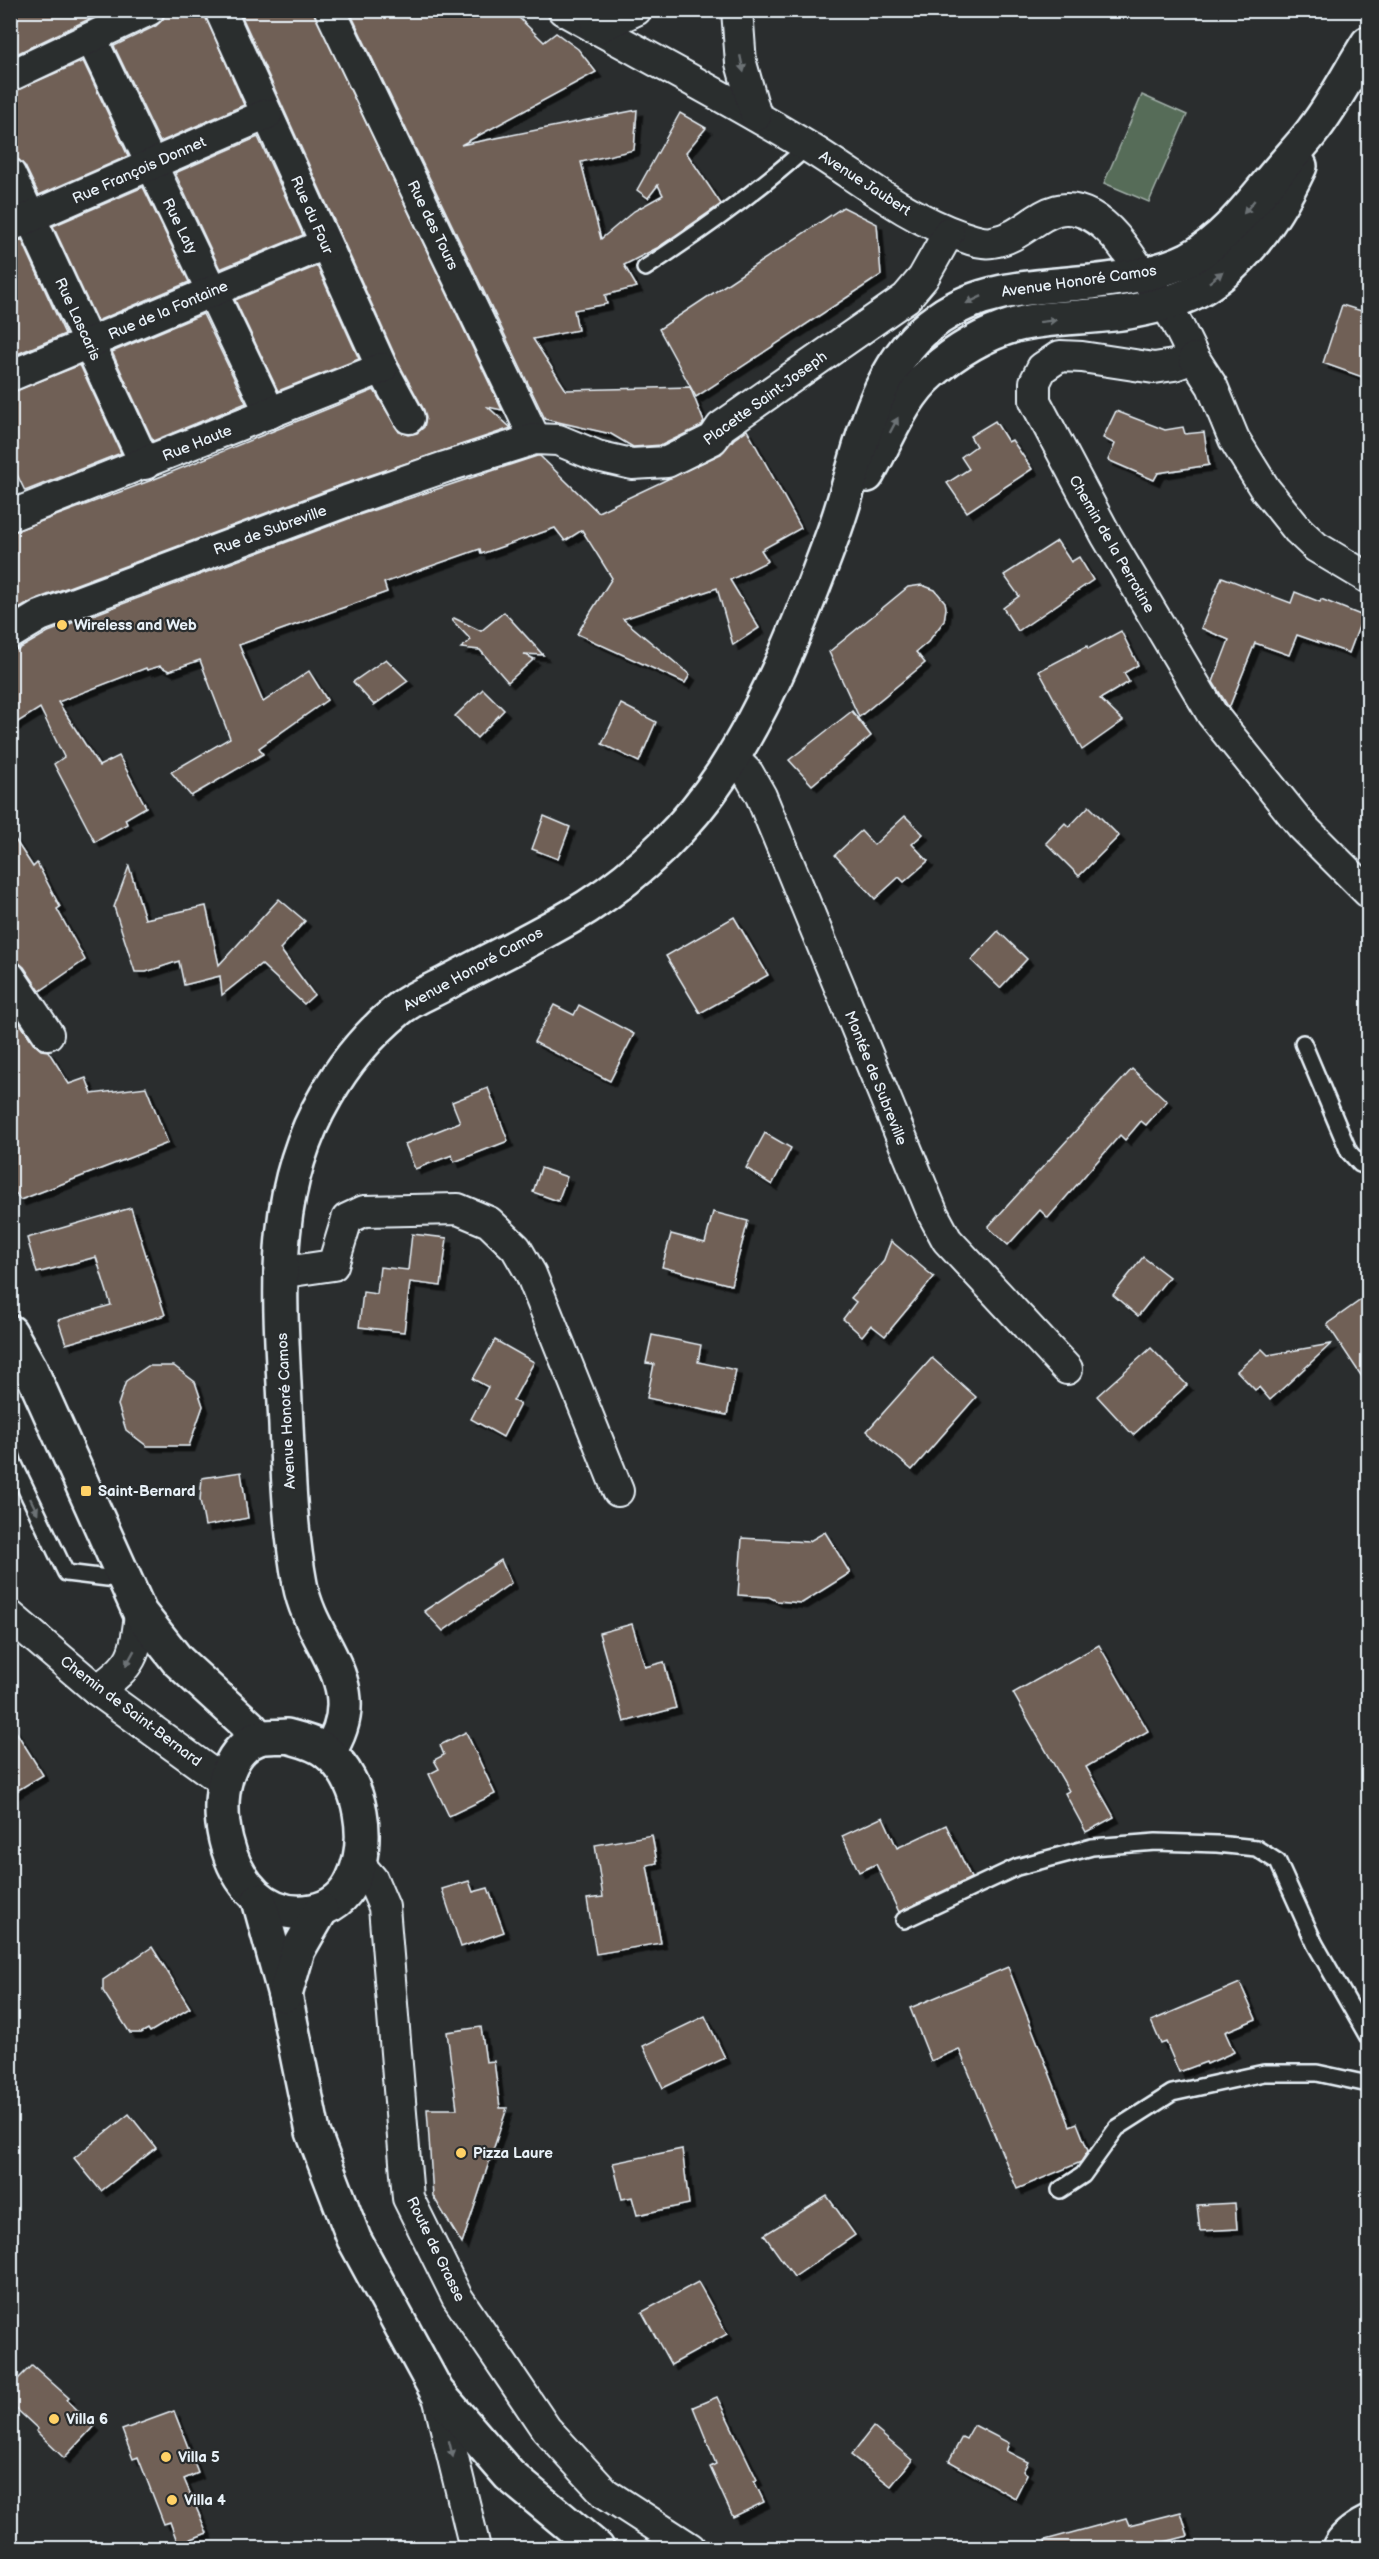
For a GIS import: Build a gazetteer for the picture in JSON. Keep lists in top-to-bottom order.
{
  "streets": {
    "street": [
      "Rue François Donnet",
      "Avenue Jaubert",
      "Rue du Four",
      "Rue des Tours",
      "Rue Laty",
      "Avenue Honoré Camos",
      "Rue de la Fontaine",
      "Rue Lascaris",
      "Placette Saint-Joseph",
      "Rue Haute",
      "Rue de Subreville",
      "Chemin de la Perrotine",
      "Montée de Subreville",
      "Chemin de Saint-Bernard",
      "Route de Grasse"
    ]
  },
  "crossings": [
    ["Rue François Donnet", "Rue du Four"],
    ["Rue François Donnet", "Rue Laty"],
    ["Rue François Donnet", "Rue Lascaris"],
    ["Avenue Jaubert", "Avenue Honoré Camos"],
    ["Avenue Jaubert", "Placette Saint-Joseph"],
    ["Rue du Four", "Rue de la Fontaine"],
    ["Rue du Four", "Rue Haute"],
    ["Rue des Tours", "Placette Saint-Joseph"],
    ["Rue des Tours", "Rue de Subreville"],
    ["Rue Laty", "Rue de la Fontaine"],
    ["Rue Laty", "Rue Haute"],
    ["Avenue Honoré Camos", "Montée de Subreville"],
    ["Avenue Honoré Camos", "Chemin de Saint-Bernard"],
    ["Avenue Honoré Camos", "Route de Grasse"],
    ["Rue de la Fontaine", "Rue Lascaris"],
    ["Rue Lascaris", "Rue Haute"],
    ["Placette Saint-Joseph", "Rue de Subreville"],
    ["Chemin de Saint-Bernard", "Route de Grasse"]
  ],
  "places": {
    "other": [
      "Wireless and Web",
      "Pizza Laure",
      "Villa 6",
      "Villa 5",
      "Villa 4"
    ],
    "transit": ["Saint-Bernard"]
  }
}
